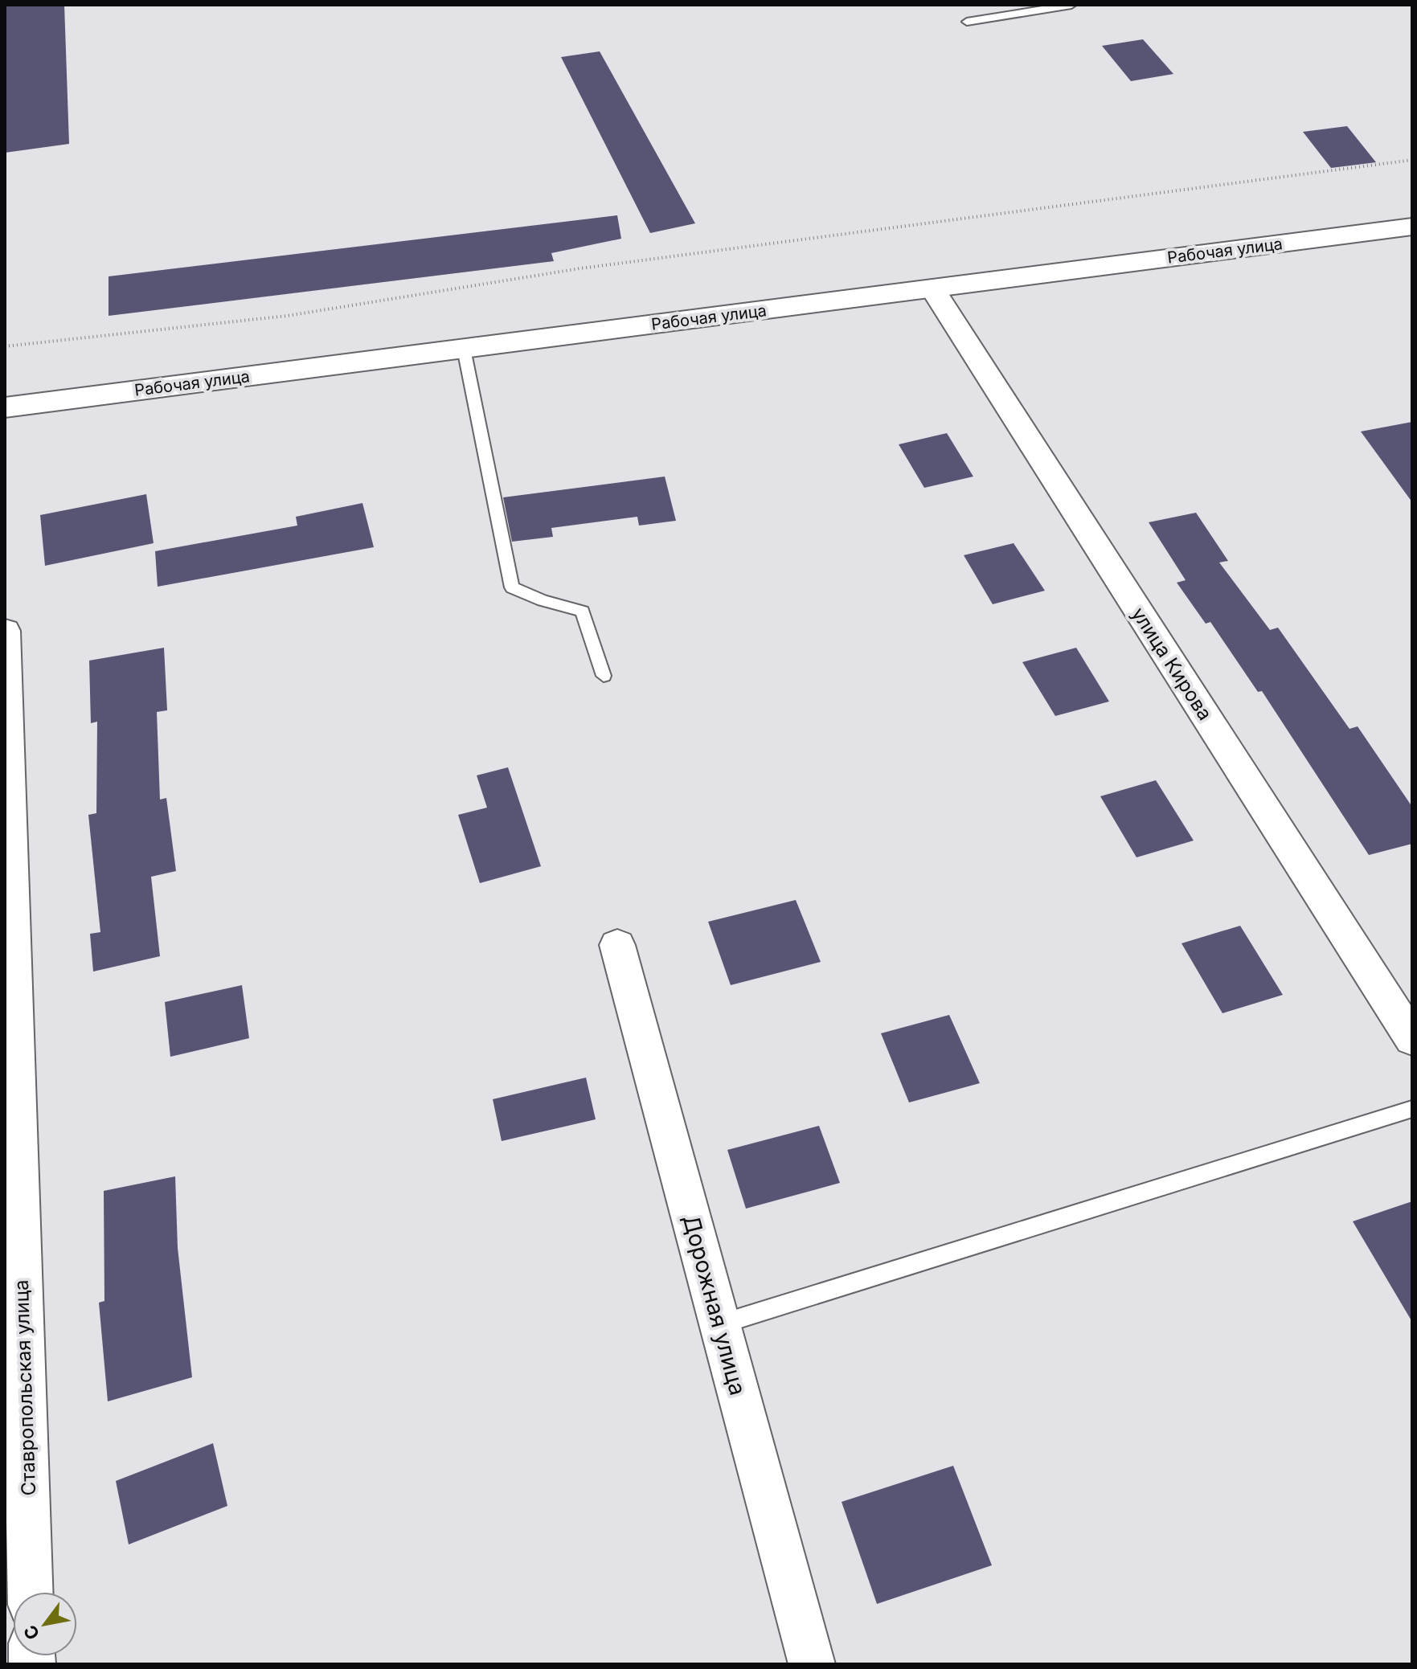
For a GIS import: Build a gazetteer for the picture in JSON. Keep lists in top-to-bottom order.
{
  "streets": {
    "street": [
      "Рабочая улица",
      "улица Кирова",
      "Дорожная улица",
      "Ставропольская улица"
    ]
  },
  "crossings": [
    ["Рабочая улица", "улица Кирова"]
  ],
  "north": "bottom left"
}
